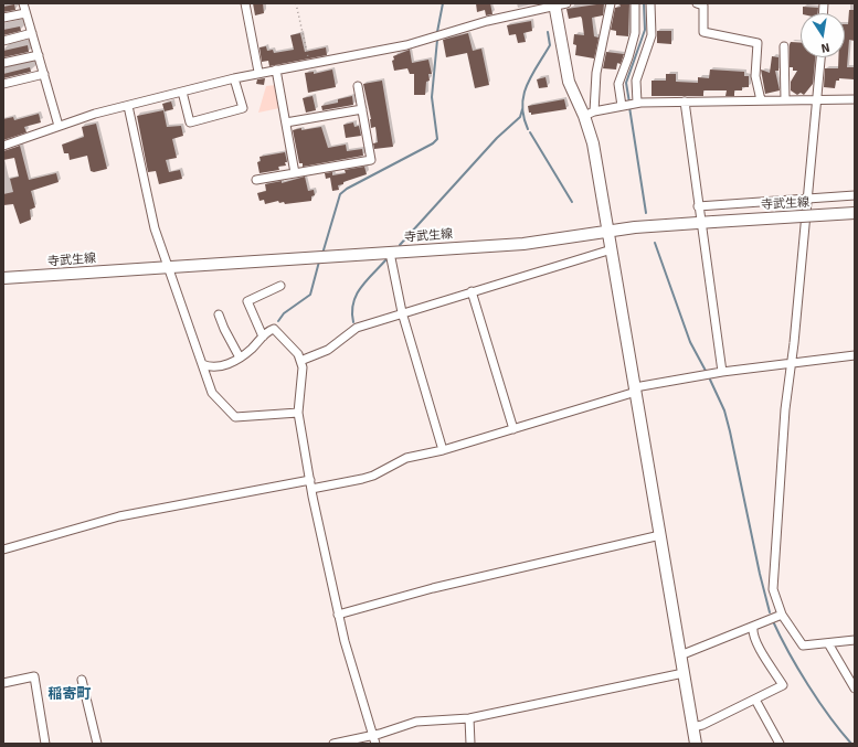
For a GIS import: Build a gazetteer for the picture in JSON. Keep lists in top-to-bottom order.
{
  "streets": {
    "main road": ["寺武生線"]
  },
  "districts": ["稲寄町"],
  "north": "bottom"
}
